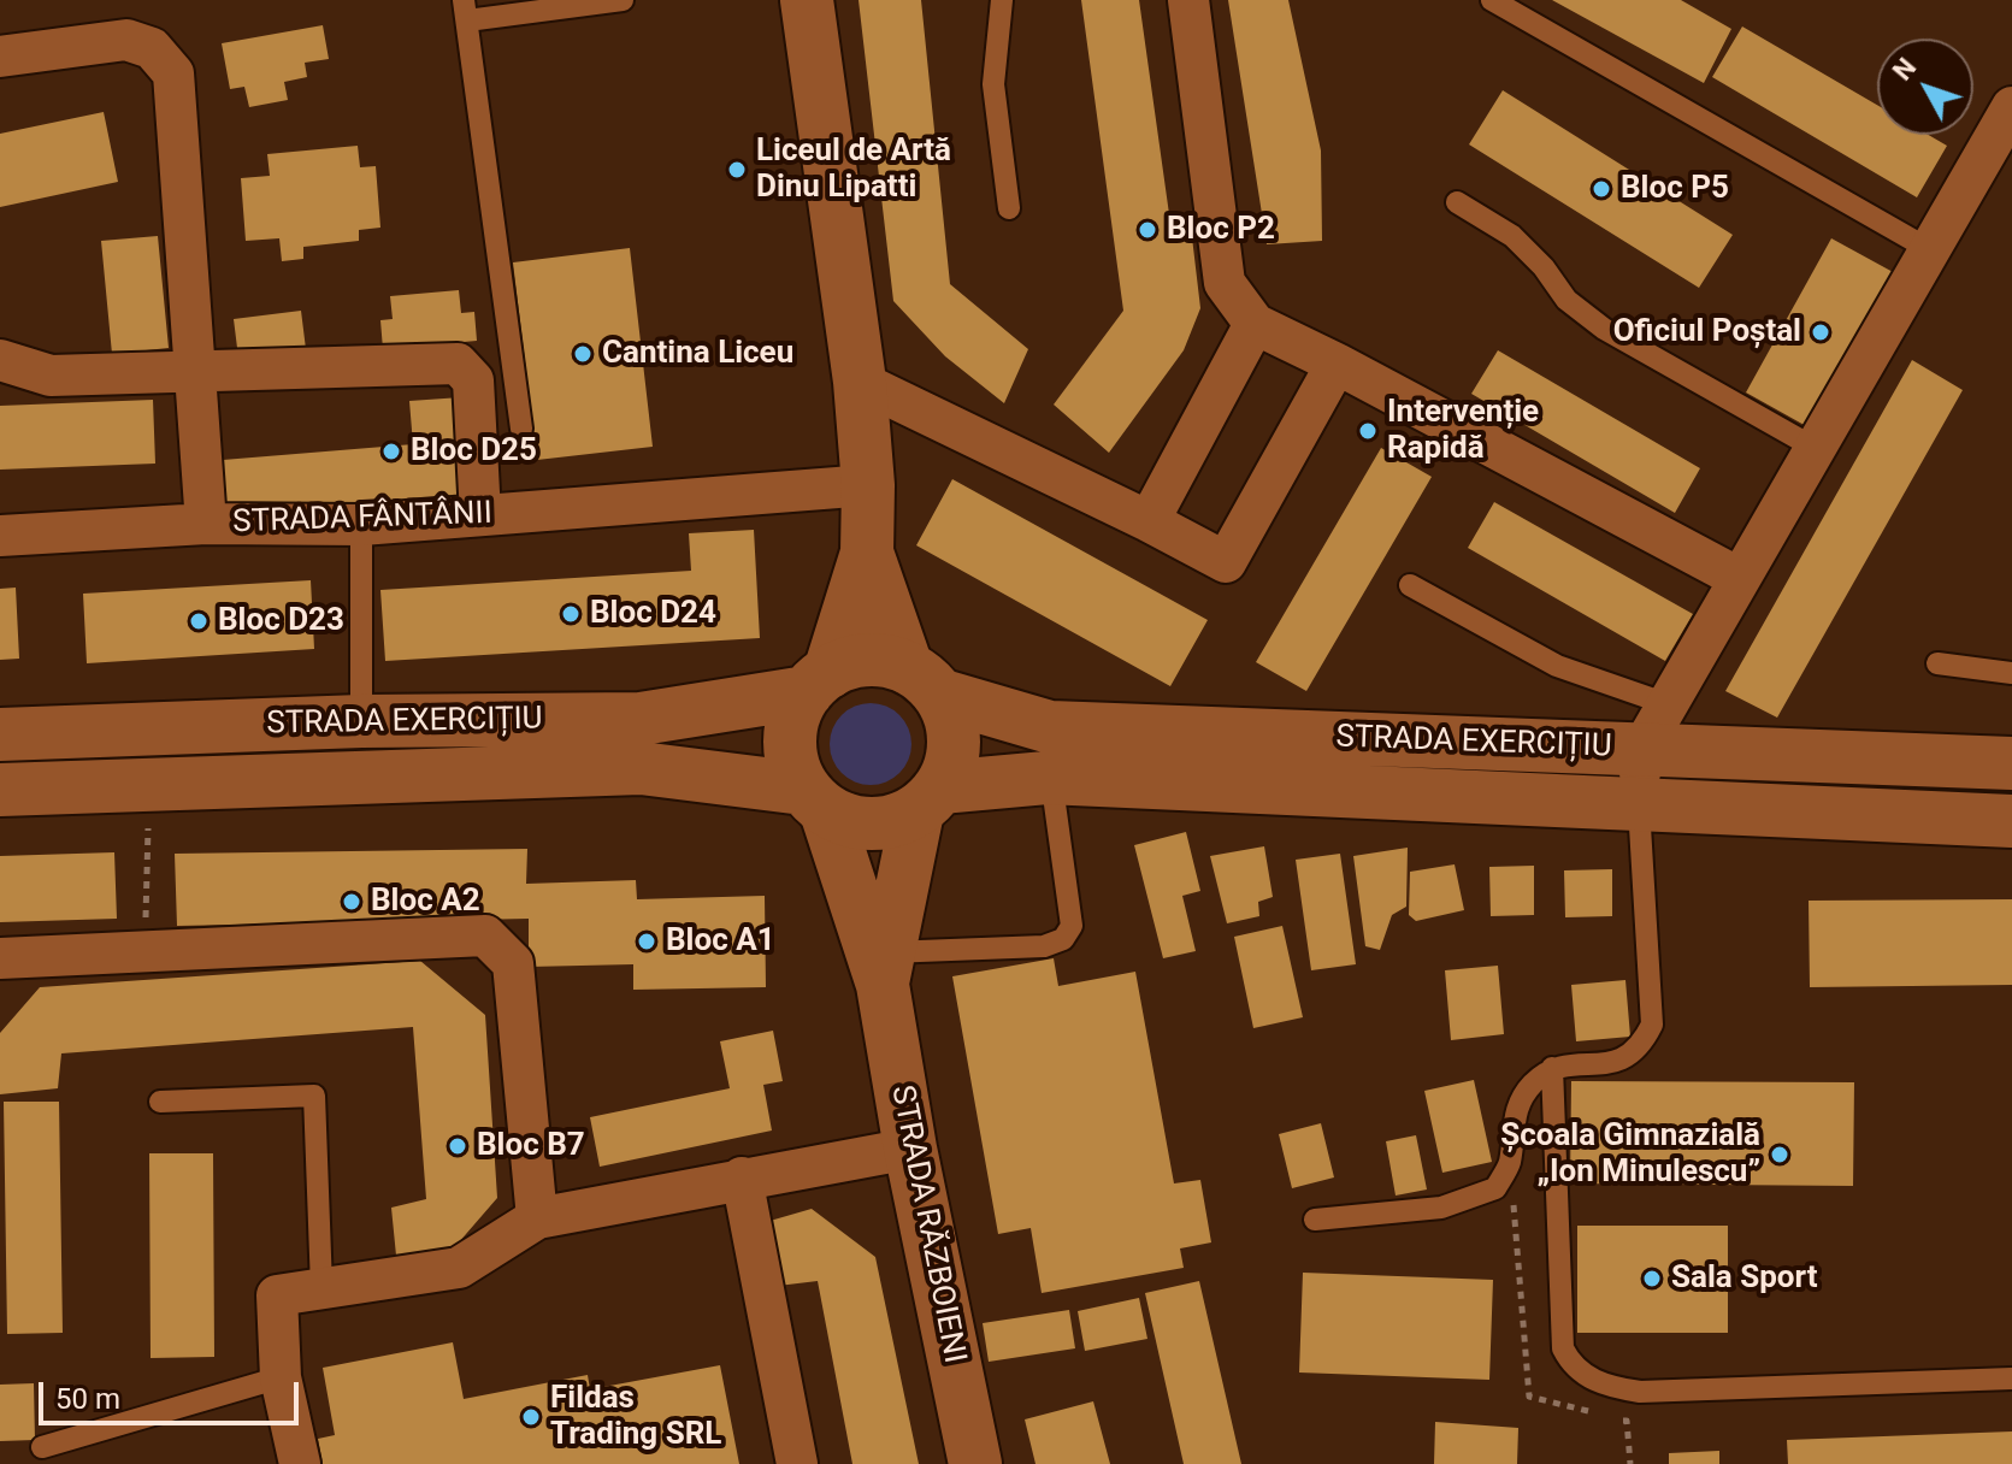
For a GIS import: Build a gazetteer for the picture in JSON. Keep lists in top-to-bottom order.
{
  "streets": {
    "main road": ["STRADA EXERCIȚIU", "STRADA RĂZBOIENI"],
    "street": ["STRADA FÂNTÂNII"]
  },
  "places": [
    "Liceul de Artă Dinu Lipatti",
    "Bloc P5",
    "Bloc P2",
    "Oficiul Poștal",
    "Cantina Liceu",
    "Intervenție Rapidă",
    "Bloc D25",
    "Bloc D24",
    "Bloc D23",
    "Bloc A2",
    "Bloc A1",
    "Bloc B7",
    "Școala Gimnazială „Ion Minulescu”",
    "Sala Sport",
    "Fildas Trading SRL"
  ],
  "scale_bar": "50 m",
  "north": "top left"
}
